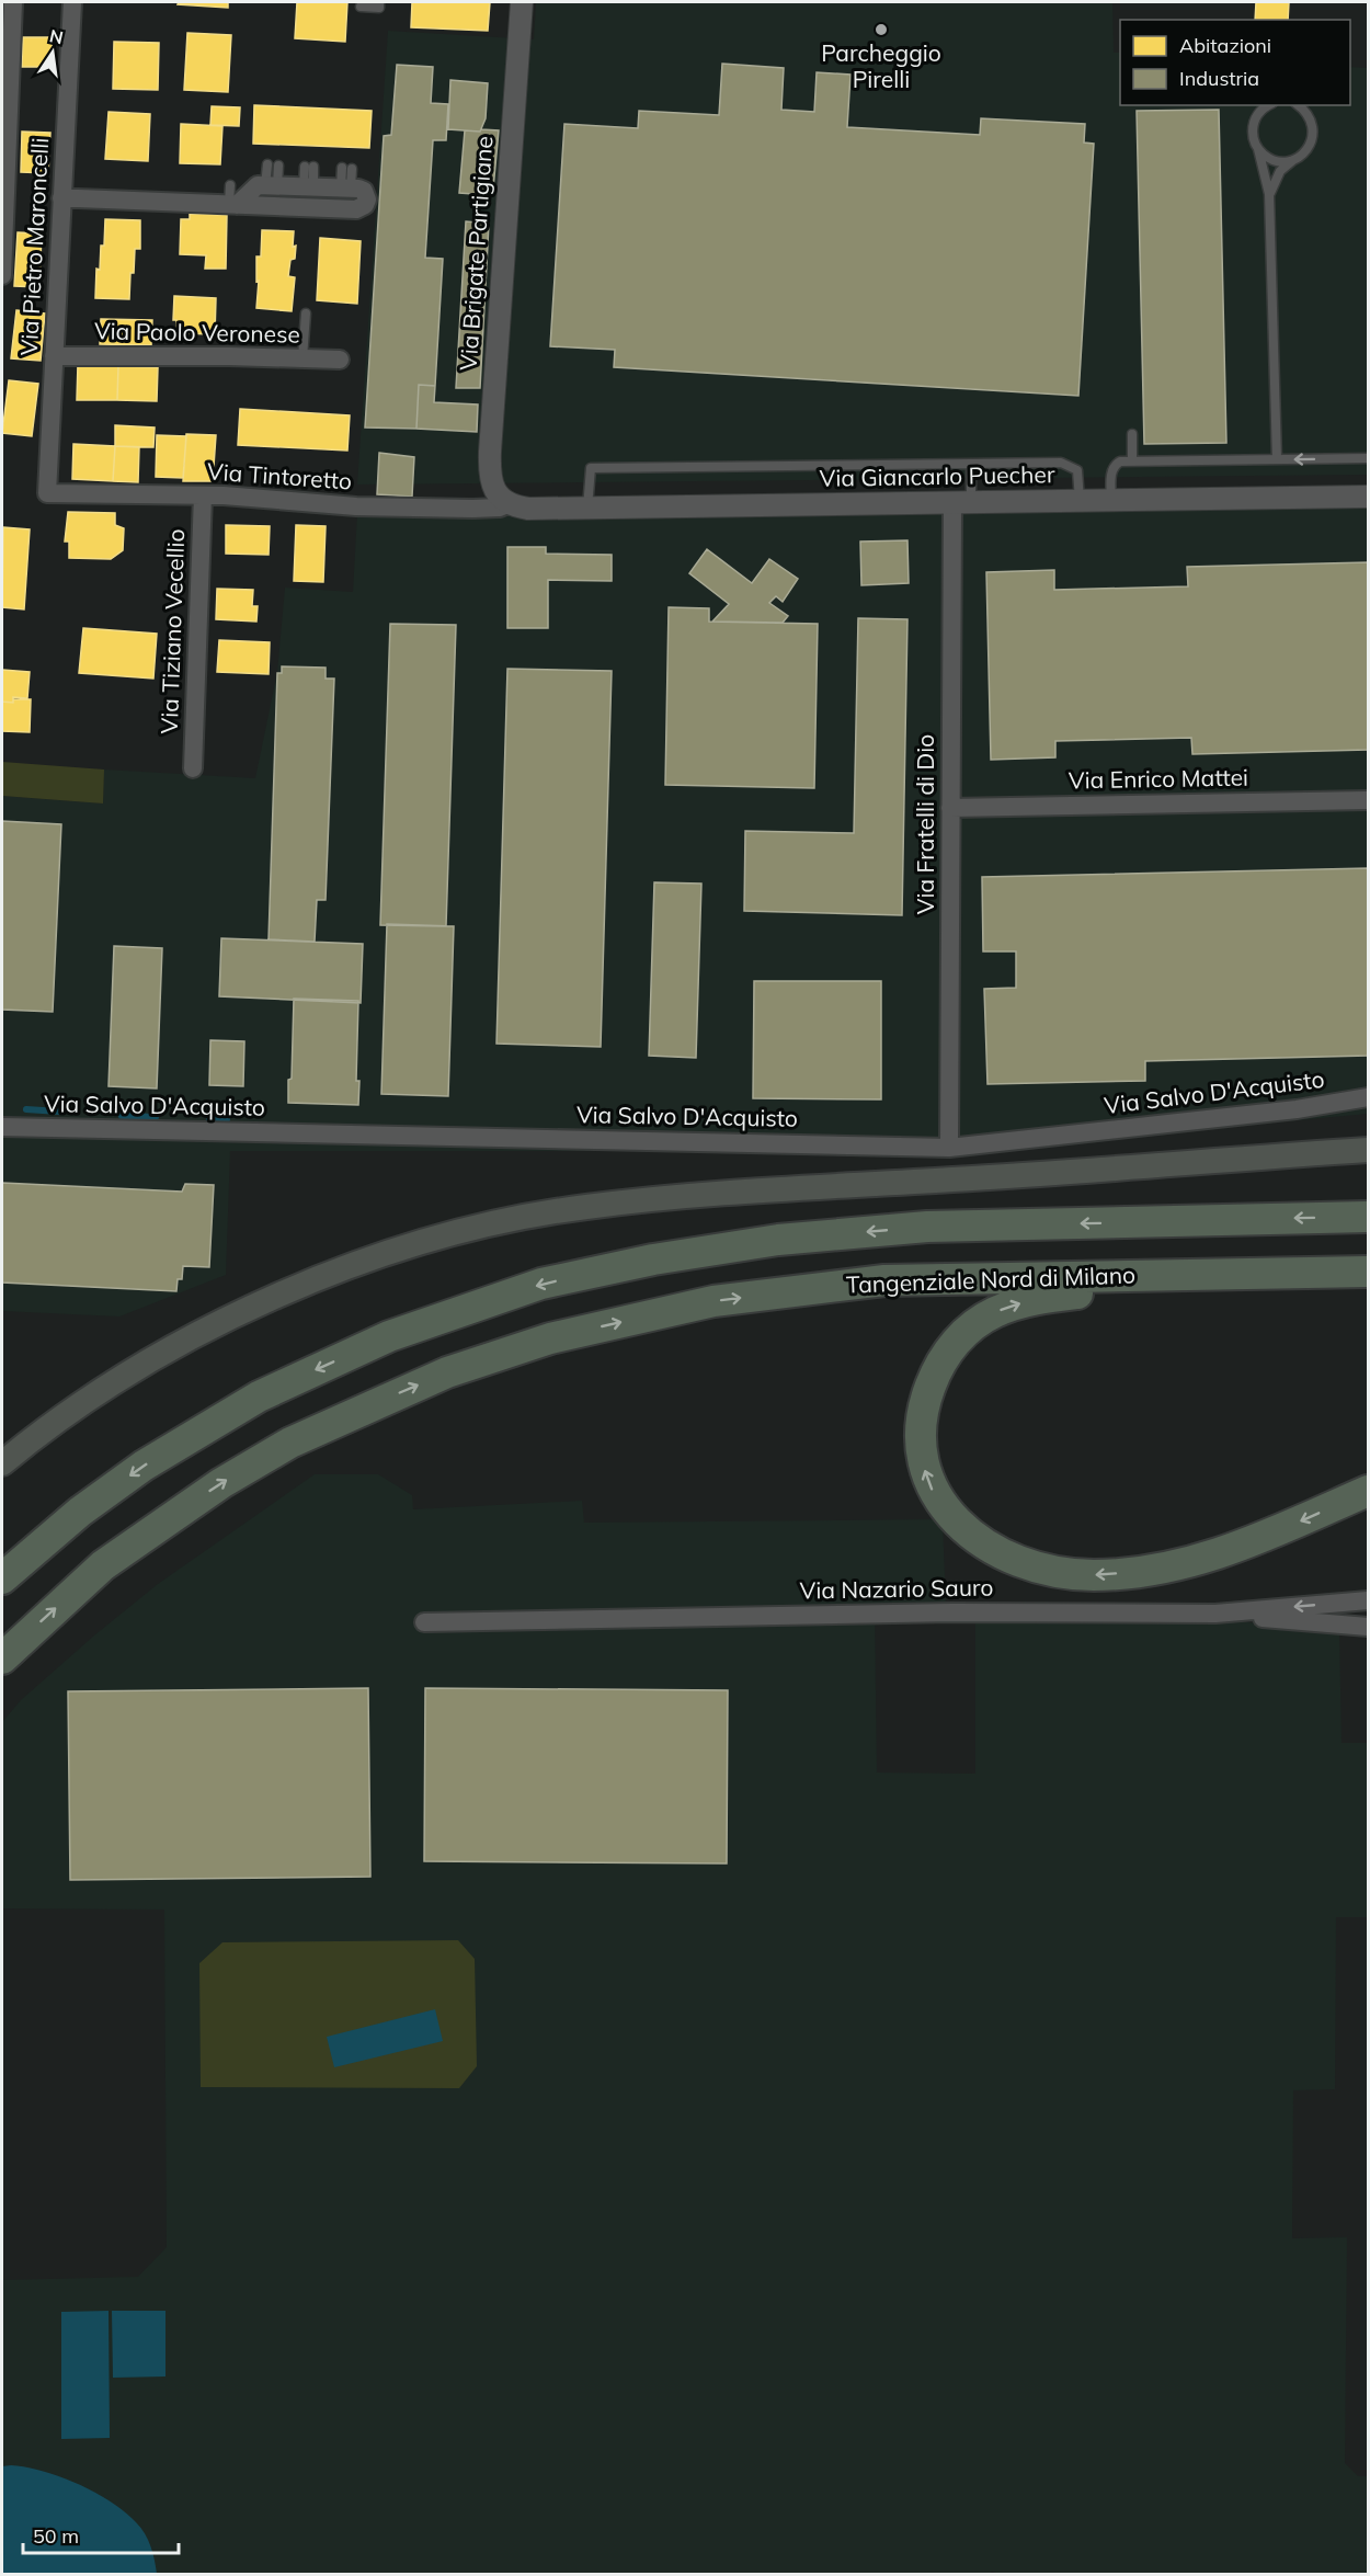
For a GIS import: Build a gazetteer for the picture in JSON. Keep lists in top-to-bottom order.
{
  "streets": {
    "highway": ["Tangenziale Nord di Milano"],
    "street": [
      "Via Pietro Maroncelli",
      "Via Brigate Partigiane",
      "Via Paolo Veronese",
      "Via Tintoretto",
      "Via Giancarlo Puecher",
      "Via Tiziano Vecellio",
      "Via Enrico Mattei",
      "Via Fratelli di Dio",
      "Via Salvo D'Acquisto",
      "Via Nazario Sauro"
    ]
  },
  "crossings": [
    ["Via Pietro Maroncelli", "Via Paolo Veronese"],
    ["Via Pietro Maroncelli", "Via Tintoretto"],
    ["Via Brigate Partigiane", "Via Tintoretto"],
    ["Via Brigate Partigiane", "Via Giancarlo Puecher"],
    ["Via Tintoretto", "Via Giancarlo Puecher"],
    ["Via Tintoretto", "Via Tiziano Vecellio"],
    ["Via Giancarlo Puecher", "Via Fratelli di Dio"],
    ["Via Enrico Mattei", "Via Fratelli di Dio"],
    ["Via Fratelli di Dio", "Via Salvo D'Acquisto"]
  ],
  "places": ["Parcheggio Pirelli"],
  "legend": ["Abitazioni", "Industria"],
  "scale_bar": "50 m",
  "north": "top"
}
